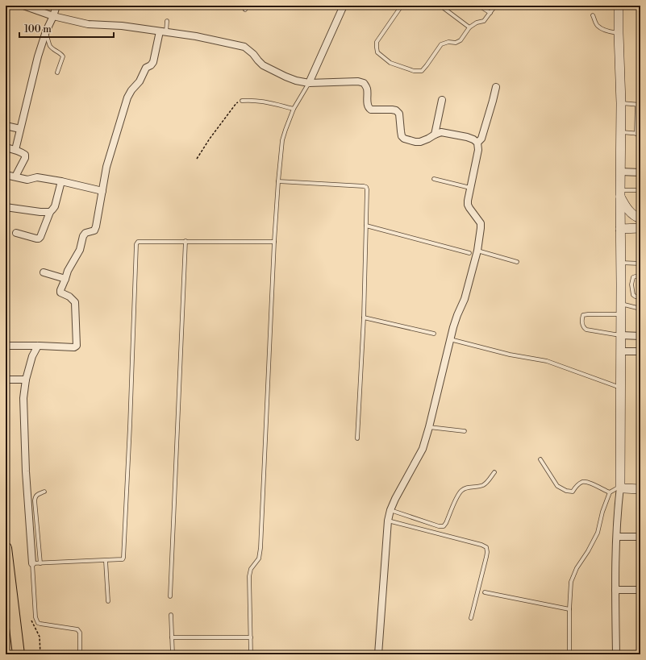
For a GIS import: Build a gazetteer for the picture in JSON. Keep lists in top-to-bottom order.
{
  "scale_bar": "100 m"
}
